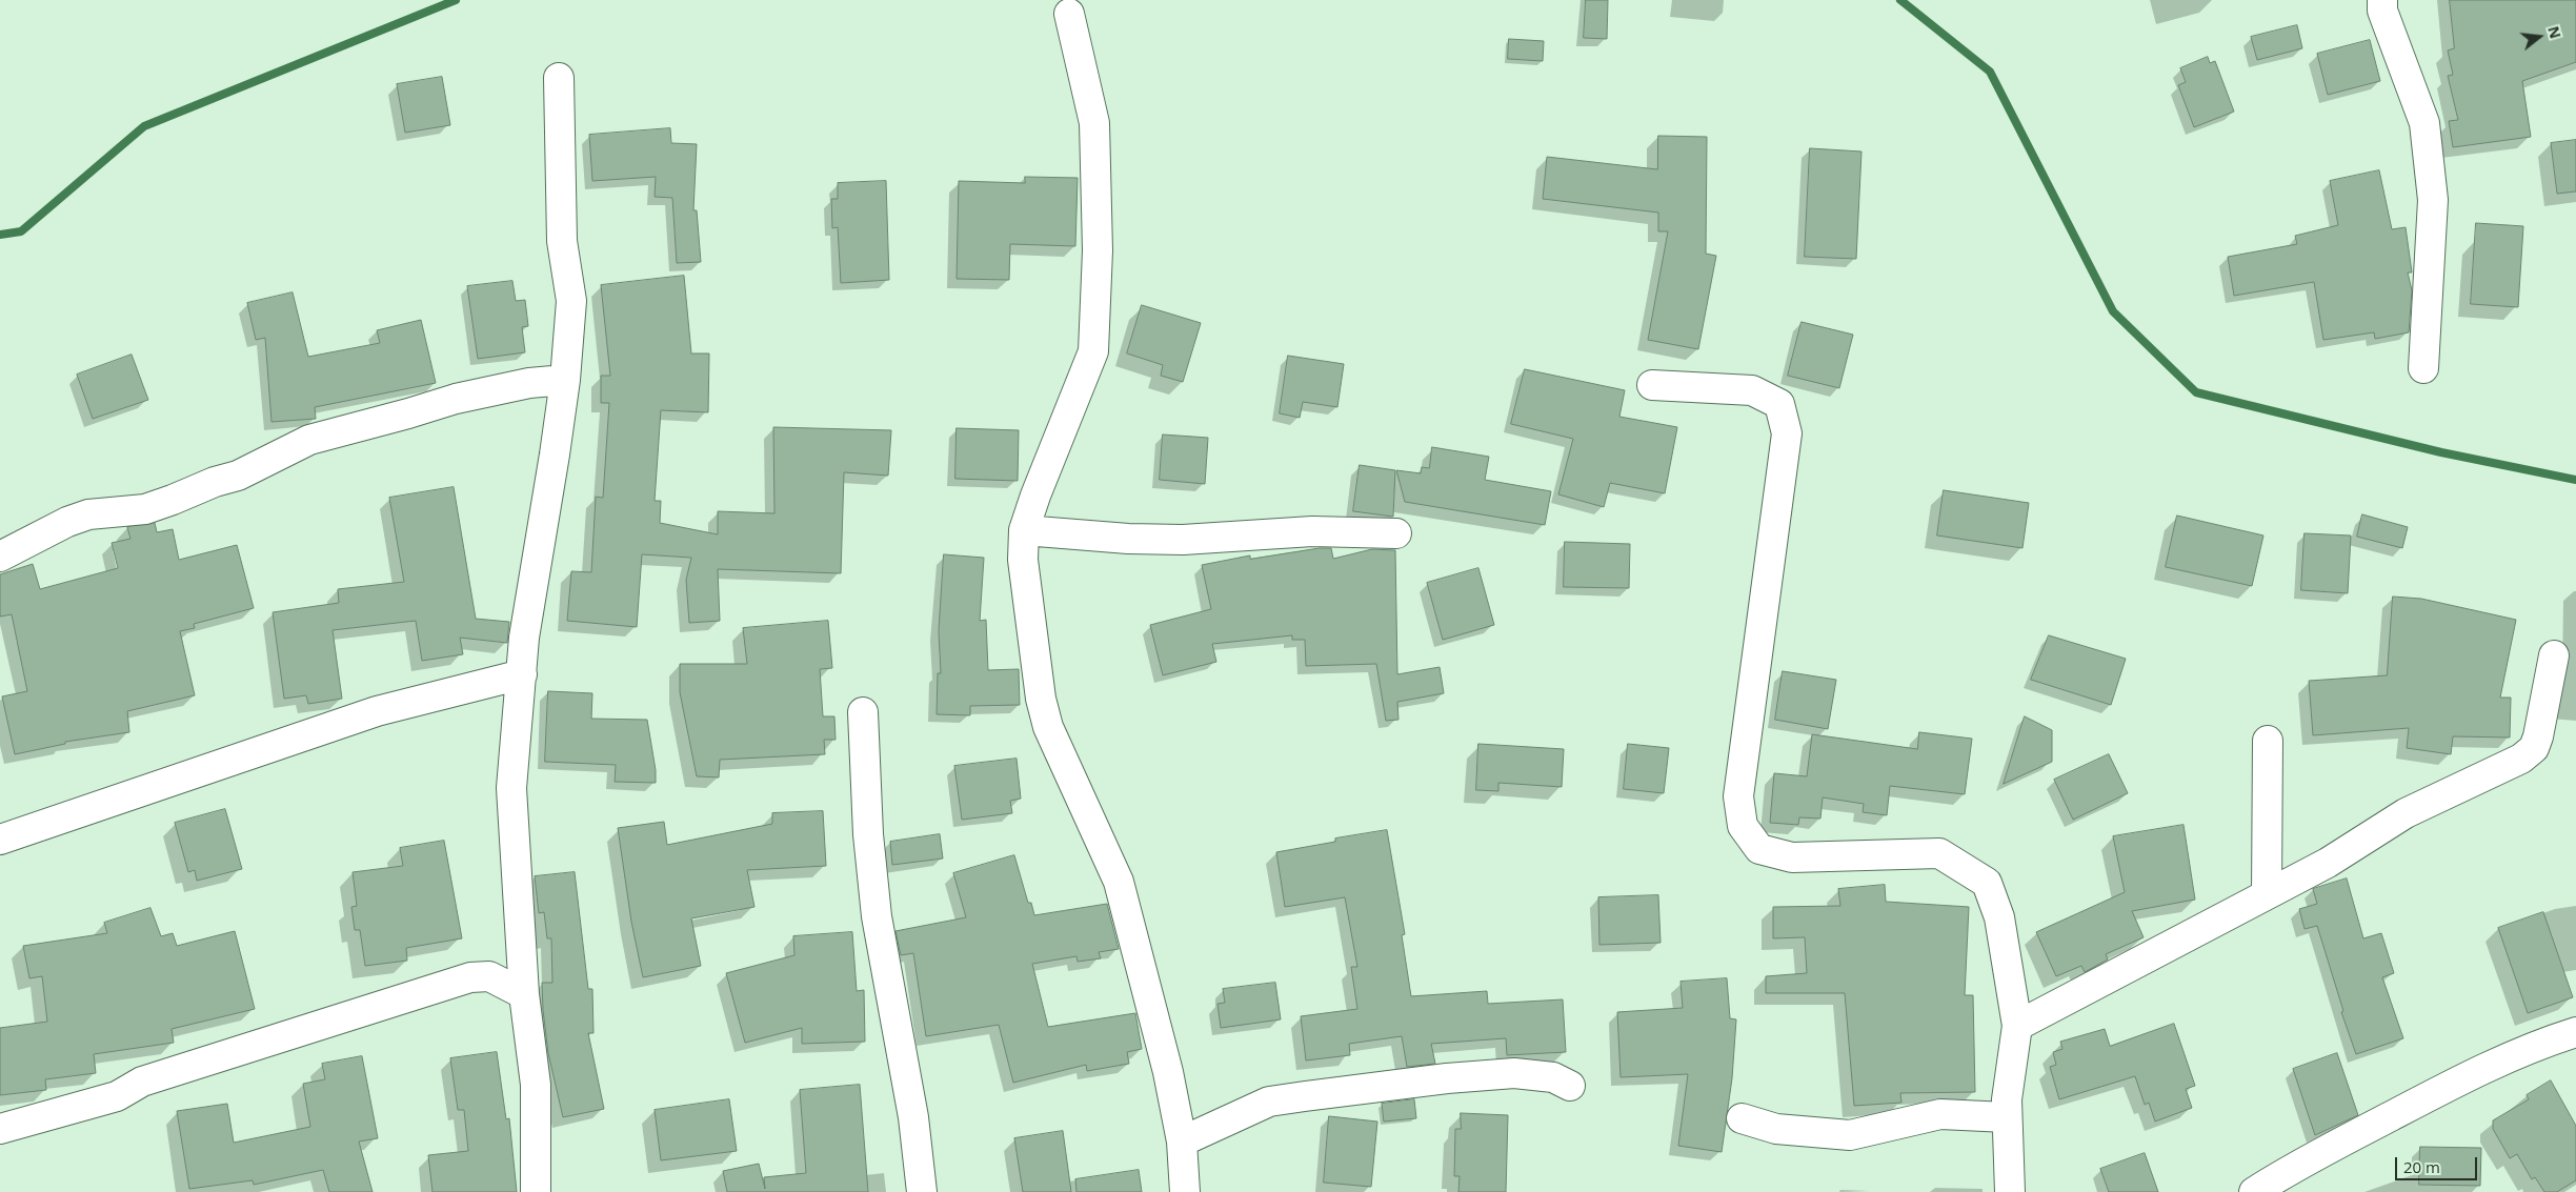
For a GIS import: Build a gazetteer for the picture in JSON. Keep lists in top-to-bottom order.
{
  "scale_bar": "20 m",
  "north": "right"
}
